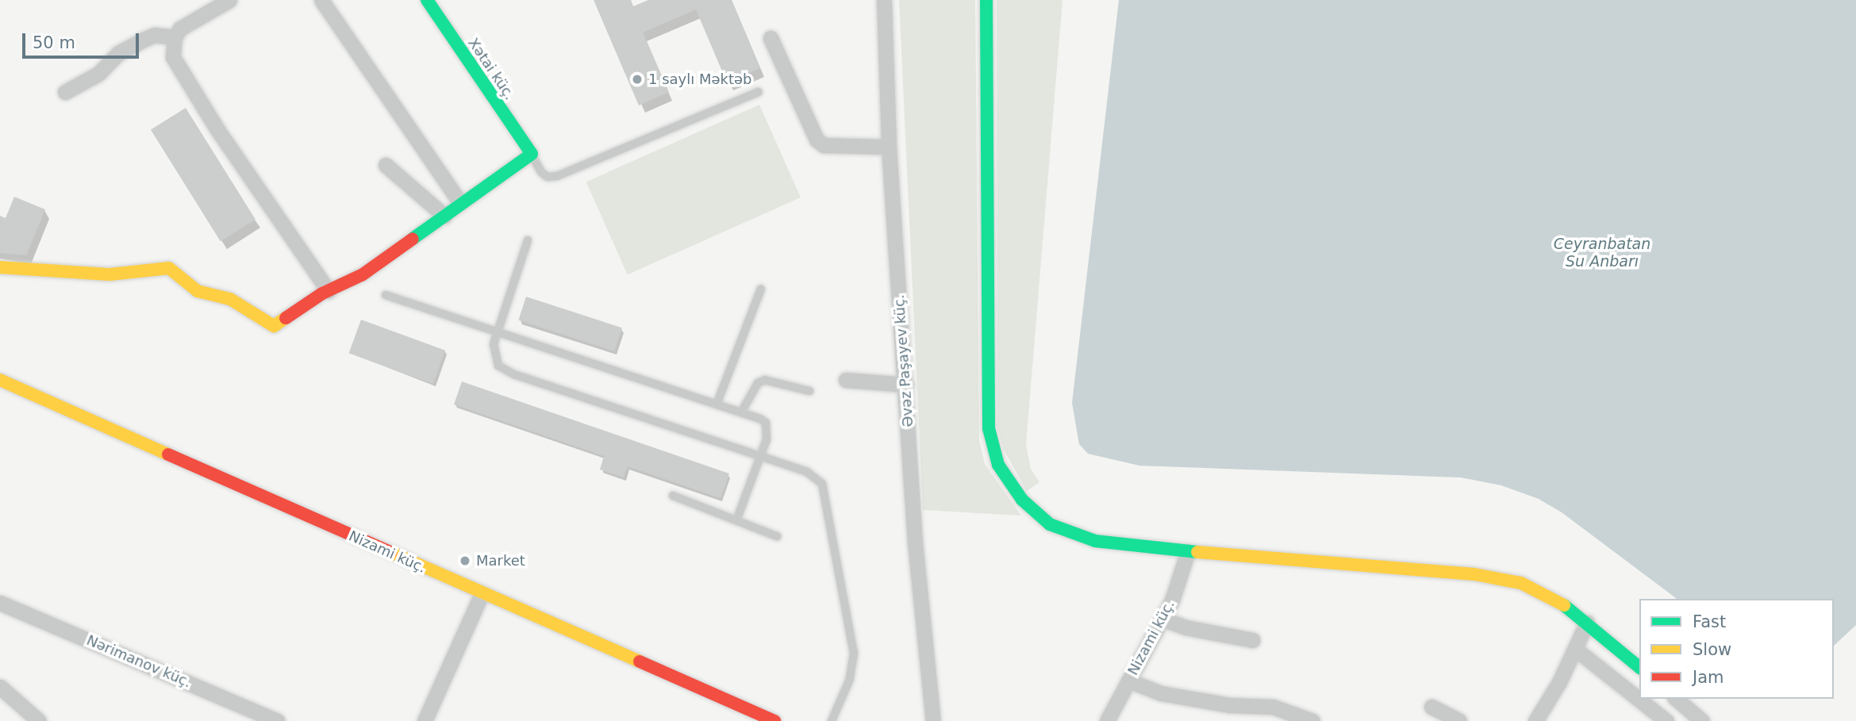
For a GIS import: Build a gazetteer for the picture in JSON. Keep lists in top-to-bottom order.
{
  "streets": {
    "street": [
      "Xətai küç.",
      "Əvəz Paşayev küç.",
      "Nizami küç.",
      "Nərimanov küç."
    ]
  },
  "water": ["Ceyranbatan Su Anbarı"],
  "places": ["1 saylı Məktəb", "Market"],
  "legend": ["Fast", "Slow", "Jam"],
  "scale_bar": "50 m"
}
